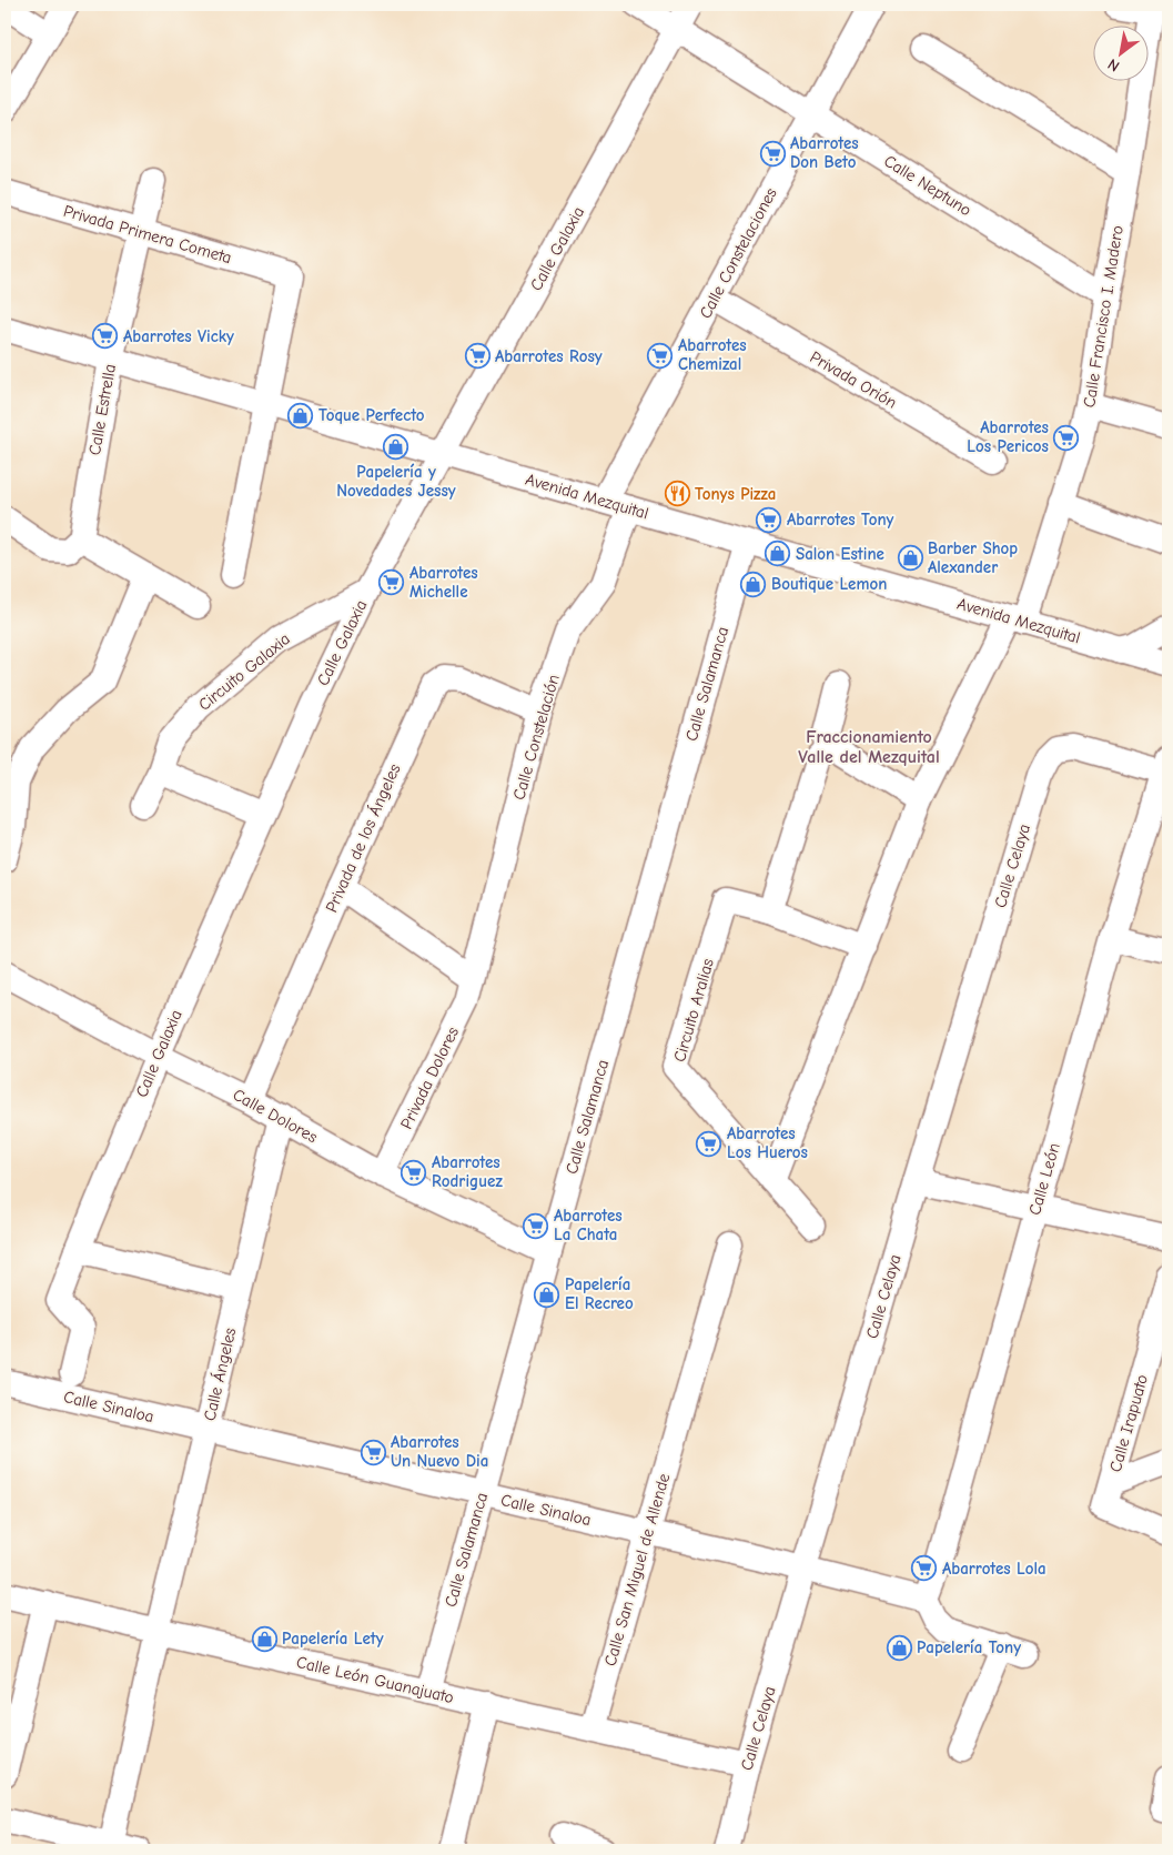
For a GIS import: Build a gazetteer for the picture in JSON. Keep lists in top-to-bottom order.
{
  "streets": {
    "street": [
      "Calle Neptuno",
      "Privada Primera Cometa",
      "Calle Galaxia",
      "Calle Constelaciones",
      "Calle Francisco I. Madero",
      "Privada Orión",
      "Calle Estrella",
      "Avenida Mezquital",
      "Circuito Galaxia",
      "Calle Salamanca",
      "Calle Constelación",
      "Privada de los Ángeles",
      "Calle Celaya",
      "Circuito Aralias",
      "Privada Dolores",
      "Calle Dolores",
      "Calle León",
      "Calle Ángeles",
      "Calle Sinaloa",
      "Calle Irapuato",
      "Calle San Miguel de Allende",
      "Calle León Guanajuato"
    ]
  },
  "crossings": [
    ["Calle Neptuno", "Calle Galaxia"],
    ["Calle Neptuno", "Calle Constelaciones"],
    ["Calle Neptuno", "Calle Francisco I. Madero"],
    ["Privada Primera Cometa", "Calle Estrella"],
    ["Privada Primera Cometa", "Avenida Mezquital"],
    ["Calle Galaxia", "Avenida Mezquital"],
    ["Calle Galaxia", "Circuito Galaxia"],
    ["Calle Galaxia", "Calle Dolores"],
    ["Calle Constelaciones", "Privada Orión"],
    ["Calle Constelaciones", "Avenida Mezquital"],
    ["Calle Francisco I. Madero", "Avenida Mezquital"],
    ["Calle Estrella", "Avenida Mezquital"],
    ["Avenida Mezquital", "Calle Salamanca"],
    ["Avenida Mezquital", "Calle Constelación"],
    ["Calle Salamanca", "Calle Dolores"],
    ["Calle Salamanca", "Calle Sinaloa"],
    ["Calle Salamanca", "Calle León Guanajuato"],
    ["Calle Constelación", "Privada de los Ángeles"],
    ["Calle Constelación", "Privada Dolores"],
    ["Privada de los Ángeles", "Calle Dolores"],
    ["Calle Celaya", "Calle León"],
    ["Calle Celaya", "Calle Sinaloa"],
    ["Calle Celaya", "Calle León Guanajuato"],
    ["Privada Dolores", "Calle Dolores"],
    ["Calle Dolores", "Calle Ángeles"],
    ["Calle León", "Calle Sinaloa"],
    ["Calle Ángeles", "Calle Sinaloa"],
    ["Calle Ángeles", "Calle León Guanajuato"],
    ["Calle Sinaloa", "Calle San Miguel de Allende"],
    ["Calle San Miguel de Allende", "Calle León Guanajuato"]
  ],
  "districts": ["Fraccionamiento Valle del Mezquital"],
  "places": {
    "supermarket": [
      "Abarrotes Don Beto",
      "Abarrotes Vicky",
      "Abarrotes Chemizal",
      "Abarrotes Rosy",
      "Abarrotes Los Pericos",
      "Abarrotes Tony",
      "Abarrotes Michelle",
      "Abarrotes Los Hueros",
      "Abarrotes Rodriguez",
      "Abarrotes La Chata",
      "Abarrotes Un Nuevo Dia",
      "Abarrotes Lola"
    ],
    "shop": [
      "Toque Perfecto",
      "Papelería y Novedades Jessy",
      "Salon Estine",
      "Barber Shop Alexander",
      "Boutique Lemon",
      "Papelería El Recreo",
      "Papelería Lety",
      "Papelería Tony"
    ],
    "restaurant": ["Tonys Pizza"]
  },
  "north": "bottom left"
}
